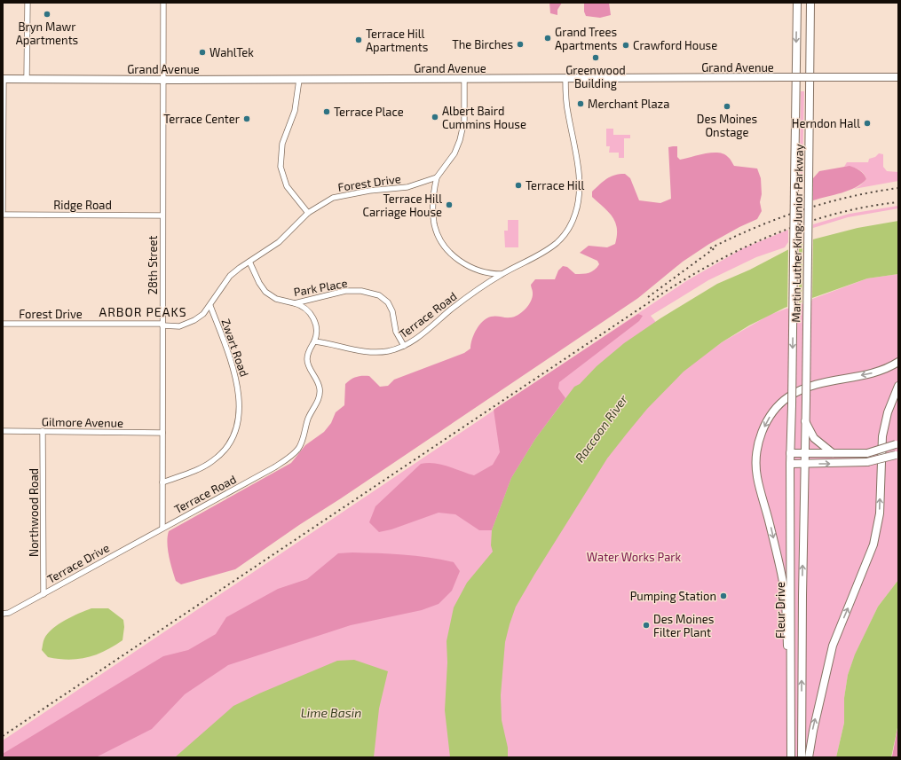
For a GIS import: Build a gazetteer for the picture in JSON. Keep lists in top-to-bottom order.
{
  "streets": {
    "main road": ["Grand Avenue", "Martin Luther King Junior Parkway", "Fleur Drive"],
    "street": [
      "Forest Drive",
      "Ridge Road",
      "28th Street",
      "Park Place",
      "Terrace Road",
      "Zwart Road",
      "Gilmore Avenue",
      "Northwood Road",
      "Terrace Drive"
    ]
  },
  "crossings": [
    ["Grand Avenue", "28th Street"],
    ["Grand Avenue", "Terrace Road"],
    ["Forest Drive", "28th Street"],
    ["Forest Drive", "Park Place"],
    ["Forest Drive", "Zwart Road"],
    ["Ridge Road", "28th Street"],
    ["Martin Luther King Junior Parkway", "Fleur Drive"],
    ["28th Street", "Terrace Road"],
    ["28th Street", "Zwart Road"],
    ["28th Street", "Gilmore Avenue"],
    ["28th Street", "Terrace Drive"],
    ["Park Place", "Terrace Road"],
    ["Terrace Road", "Terrace Drive"],
    ["Gilmore Avenue", "Northwood Road"],
    ["Northwood Road", "Terrace Drive"]
  ],
  "districts": ["ARBOR PEAKS"],
  "water": ["Raccoon River", "Lime Basin"],
  "parks": ["Water Works Park"],
  "places": [
    "Bryn Mawr Apartments",
    "Grand Trees Apartments",
    "Terrace Hill Apartments",
    "The Birches",
    "Crawford House",
    "WahlTek",
    "Greenwood Building",
    "Merchant Plaza",
    "Des Moines Onstage",
    "Terrace Place",
    "Albert Baird Cummins House",
    "Terrace Center",
    "Herndon Hall",
    "Terrace Hill",
    "Terrace Hill Carriage House",
    "Pumping Station",
    "Des Moines Filter Plant"
  ]
}
